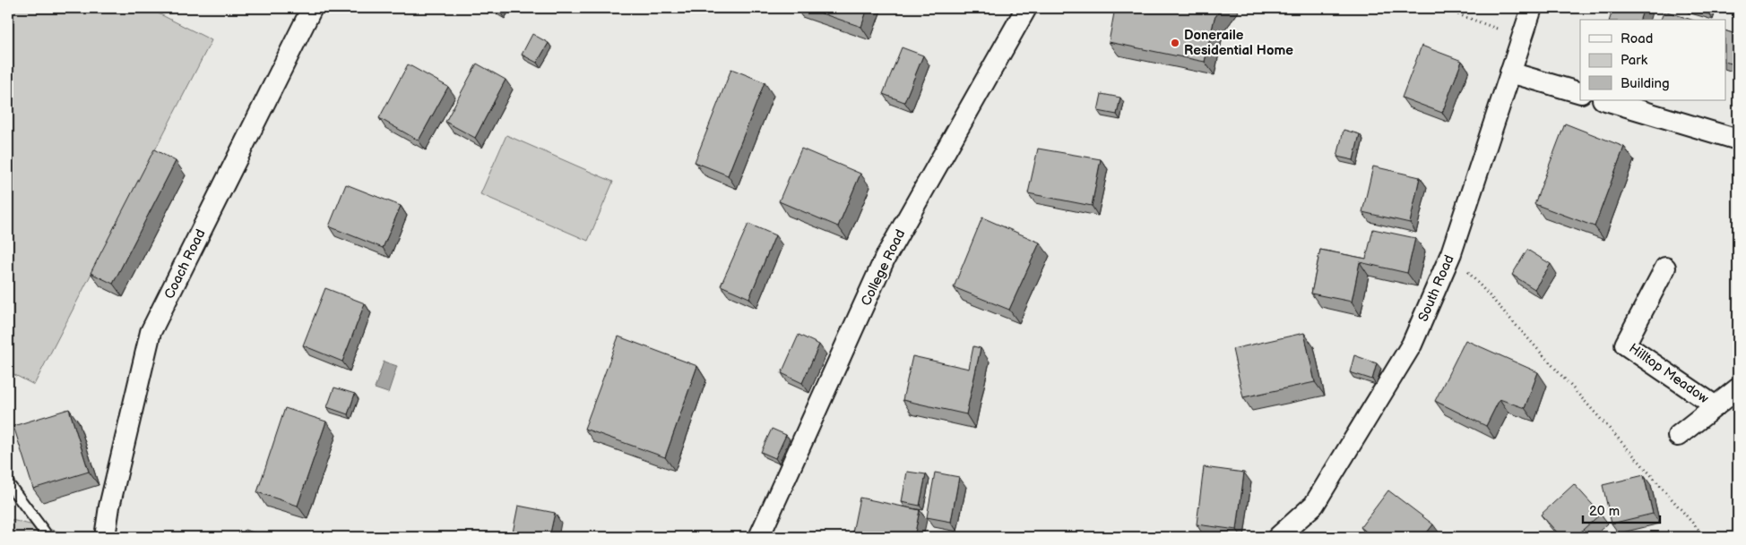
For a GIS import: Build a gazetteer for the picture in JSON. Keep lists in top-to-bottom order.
{
  "streets": {
    "street": [
      "Coach Road",
      "College Road",
      "South Road",
      "Hilltop Meadow"
    ]
  },
  "places": ["Doneraile Residential Home"],
  "legend": ["Road", "Park", "Building"],
  "scale_bar": "20 m"
}
